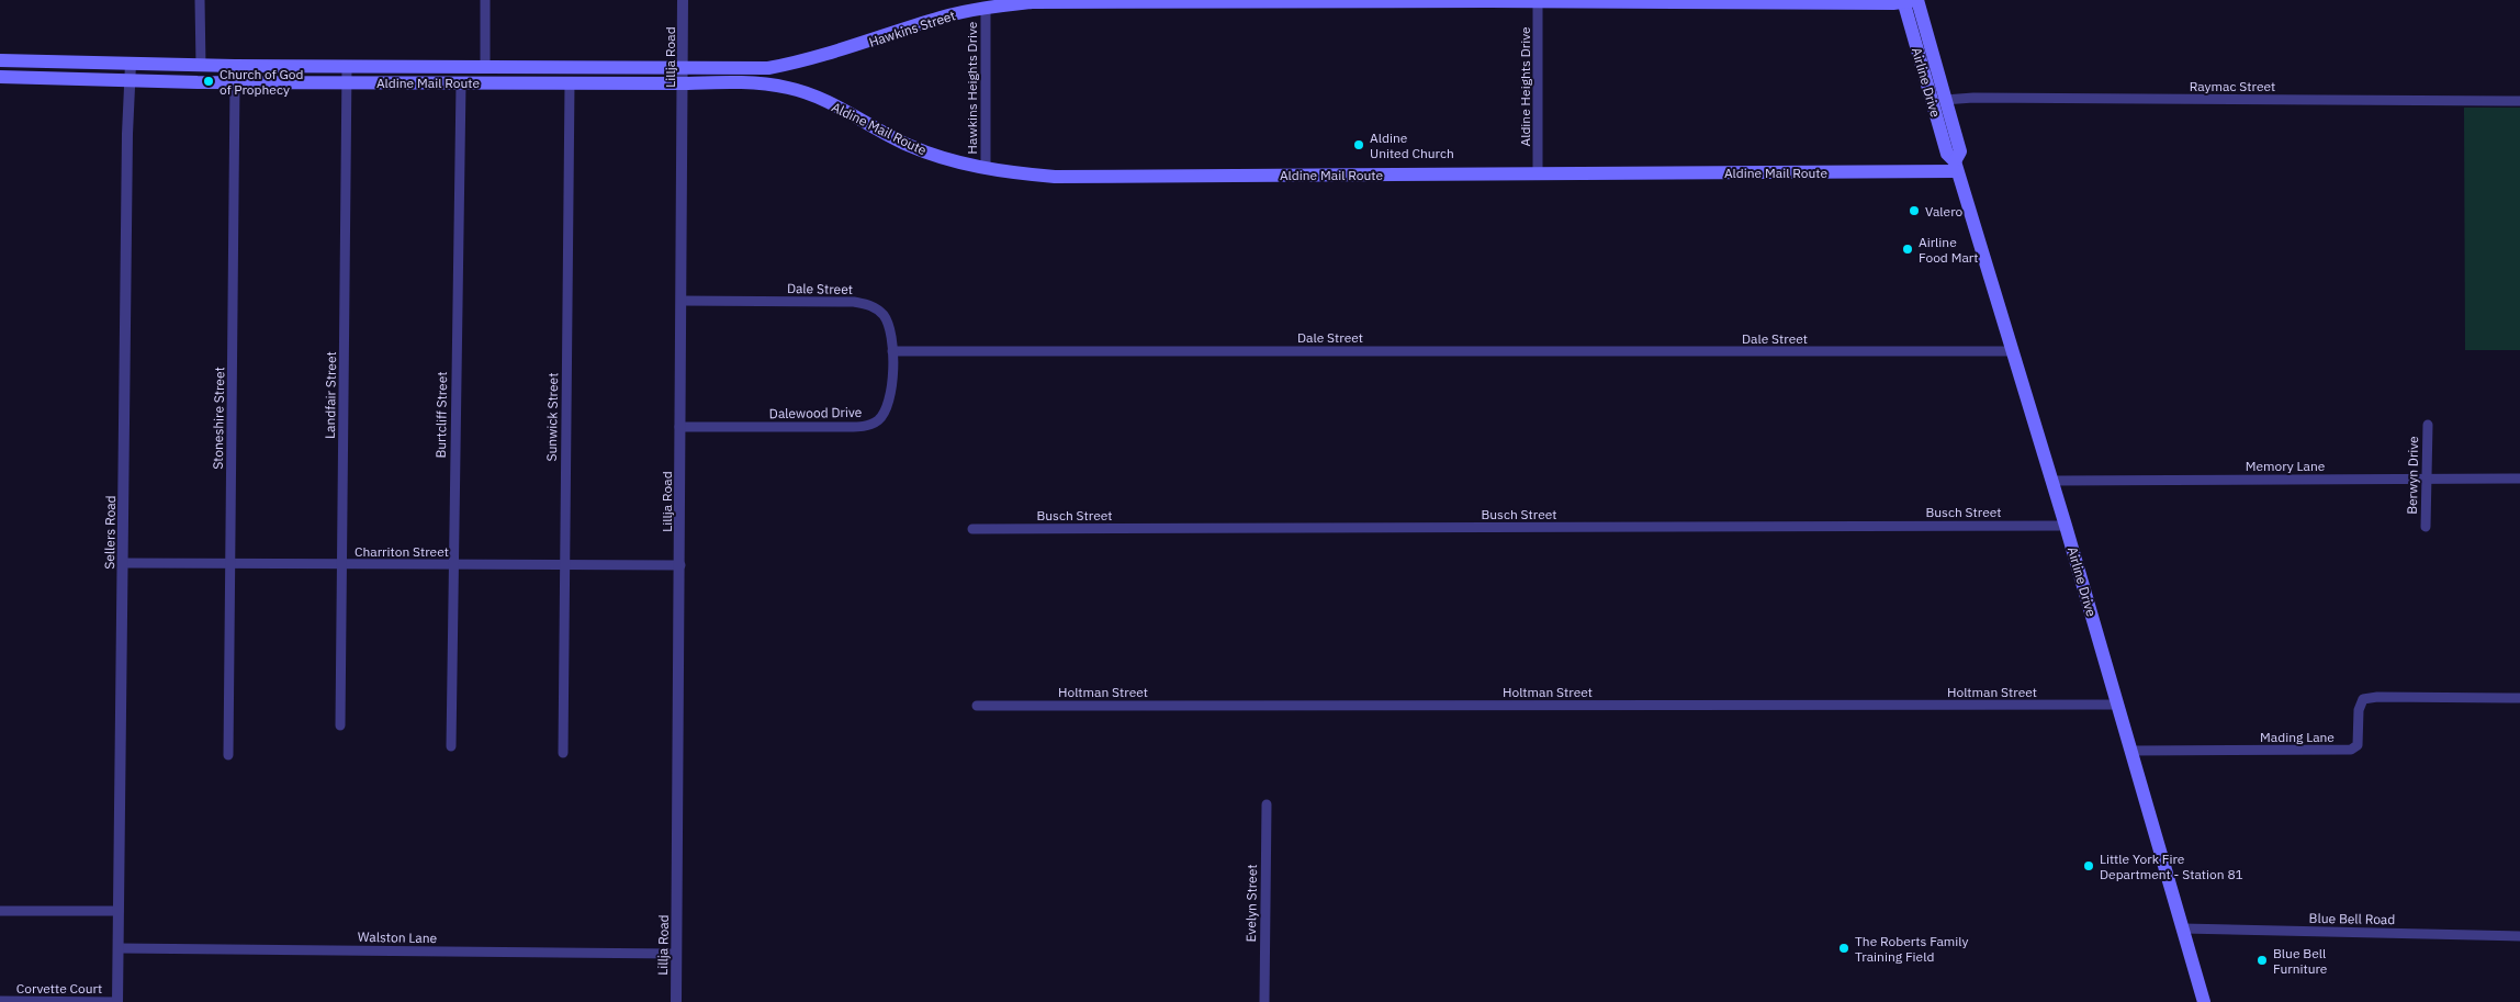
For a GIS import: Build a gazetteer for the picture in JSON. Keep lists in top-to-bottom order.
{
  "streets": {
    "main road": ["Hawkins Street", "Aldine Mail Route", "Airline Drive"],
    "street": [
      "Lillja Road",
      "Raymac Street",
      "Aldine Heights Drive",
      "Hawkins Heights Drive",
      "Dale Street",
      "Landfair Street",
      "Dalewood Drive",
      "Burtcliff Street",
      "Sunwick Street",
      "Stoneshire Street",
      "Memory Lane",
      "Berwyn Drive",
      "Busch Street",
      "Sellers Road",
      "Charriton Street",
      "Holtman Street",
      "Mading Lane",
      "Evelyn Street",
      "Blue Bell Road",
      "Walston Lane",
      "Corvette Court"
    ]
  },
  "crossings": [
    ["Hawkins Street", "Aldine Mail Route"],
    ["Hawkins Street", "Airline Drive"],
    ["Hawkins Street", "Aldine Heights Drive"],
    ["Hawkins Street", "Hawkins Heights Drive"],
    ["Lillja Road", "Aldine Mail Route"],
    ["Lillja Road", "Dale Street"],
    ["Lillja Road", "Dalewood Drive"],
    ["Lillja Road", "Charriton Street"],
    ["Lillja Road", "Walston Lane"],
    ["Aldine Mail Route", "Airline Drive"],
    ["Aldine Mail Route", "Aldine Heights Drive"],
    ["Aldine Mail Route", "Hawkins Heights Drive"],
    ["Aldine Mail Route", "Landfair Street"],
    ["Aldine Mail Route", "Burtcliff Street"],
    ["Aldine Mail Route", "Sunwick Street"],
    ["Aldine Mail Route", "Stoneshire Street"],
    ["Aldine Mail Route", "Sellers Road"],
    ["Airline Drive", "Raymac Street"],
    ["Airline Drive", "Dale Street"],
    ["Airline Drive", "Memory Lane"],
    ["Airline Drive", "Busch Street"],
    ["Airline Drive", "Holtman Street"],
    ["Airline Drive", "Mading Lane"],
    ["Airline Drive", "Blue Bell Road"],
    ["Dale Street", "Dalewood Drive"],
    ["Landfair Street", "Charriton Street"],
    ["Burtcliff Street", "Charriton Street"],
    ["Sunwick Street", "Charriton Street"],
    ["Stoneshire Street", "Charriton Street"],
    ["Memory Lane", "Berwyn Drive"],
    ["Sellers Road", "Charriton Street"],
    ["Sellers Road", "Walston Lane"],
    ["Sellers Road", "Corvette Court"]
  ],
  "places": [
    "Church of God of Prophecy",
    "Aldine United Church",
    "Valero",
    "Airline Food Mart",
    "Little York Fire Department - Station 81",
    "The Roberts Family Training Field",
    "Blue Bell Furniture"
  ]
}
